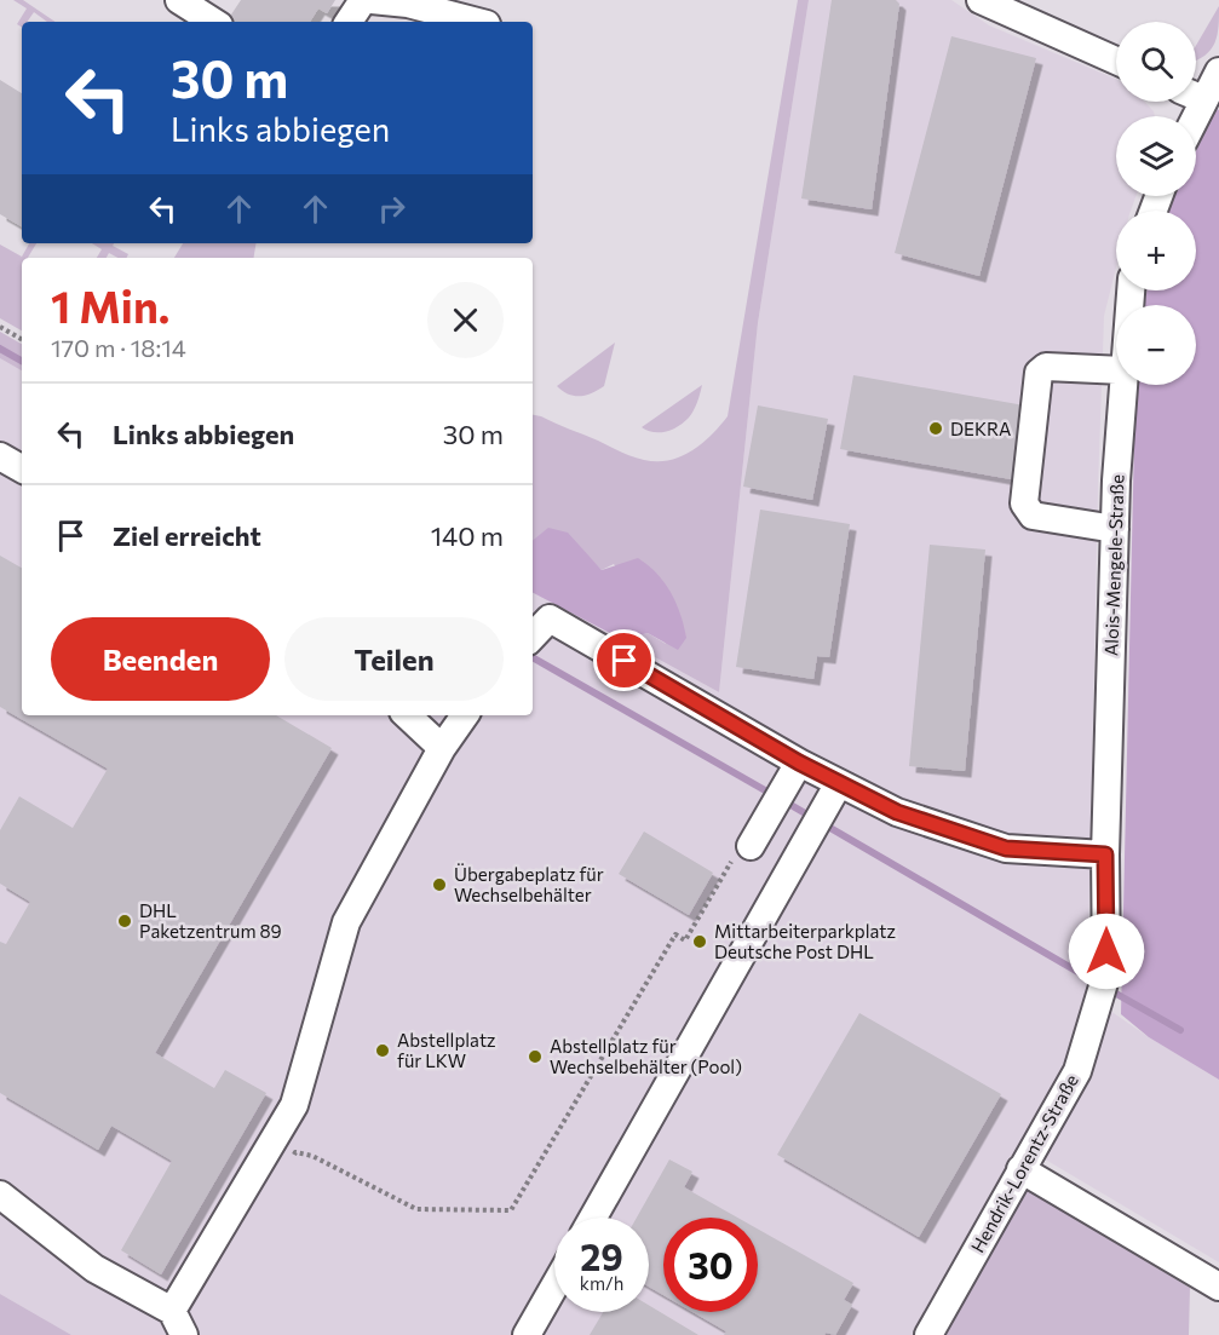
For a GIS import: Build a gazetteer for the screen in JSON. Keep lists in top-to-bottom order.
{
  "streets": {
    "street": ["Alois-Mengele-Straße", "Hendrik-Lorentz-Straße"]
  },
  "crossings": [
    ["Alois-Mengele-Straße", "Hendrik-Lorentz-Straße"]
  ],
  "places": [
    "DEKRA",
    "Übergabeplatz für Wechselbehälter",
    "DHL Paketzentrum 89",
    "Mittarbeiterparkplatz Deutsche Post DHL",
    "Abstellplatz für LKW",
    "Abstellplatz für Wechselbehälter (Pool)"
  ],
  "page": {
    "map_buttons": ["+", "−"],
    "turn": ["30 m", "Links abbiegen"],
    "heading": ["1 Min.", "170 m · 18:14"],
    "list": [
      {
        "name": "Links abbiegen",
        "value": "30 m"
      },
      {
        "name": "Ziel erreicht",
        "value": "140 m"
      }
    ],
    "buttons": ["Beenden", "Teilen"],
    "speed": "29 km/h",
    "limit": "30"
  }
}
